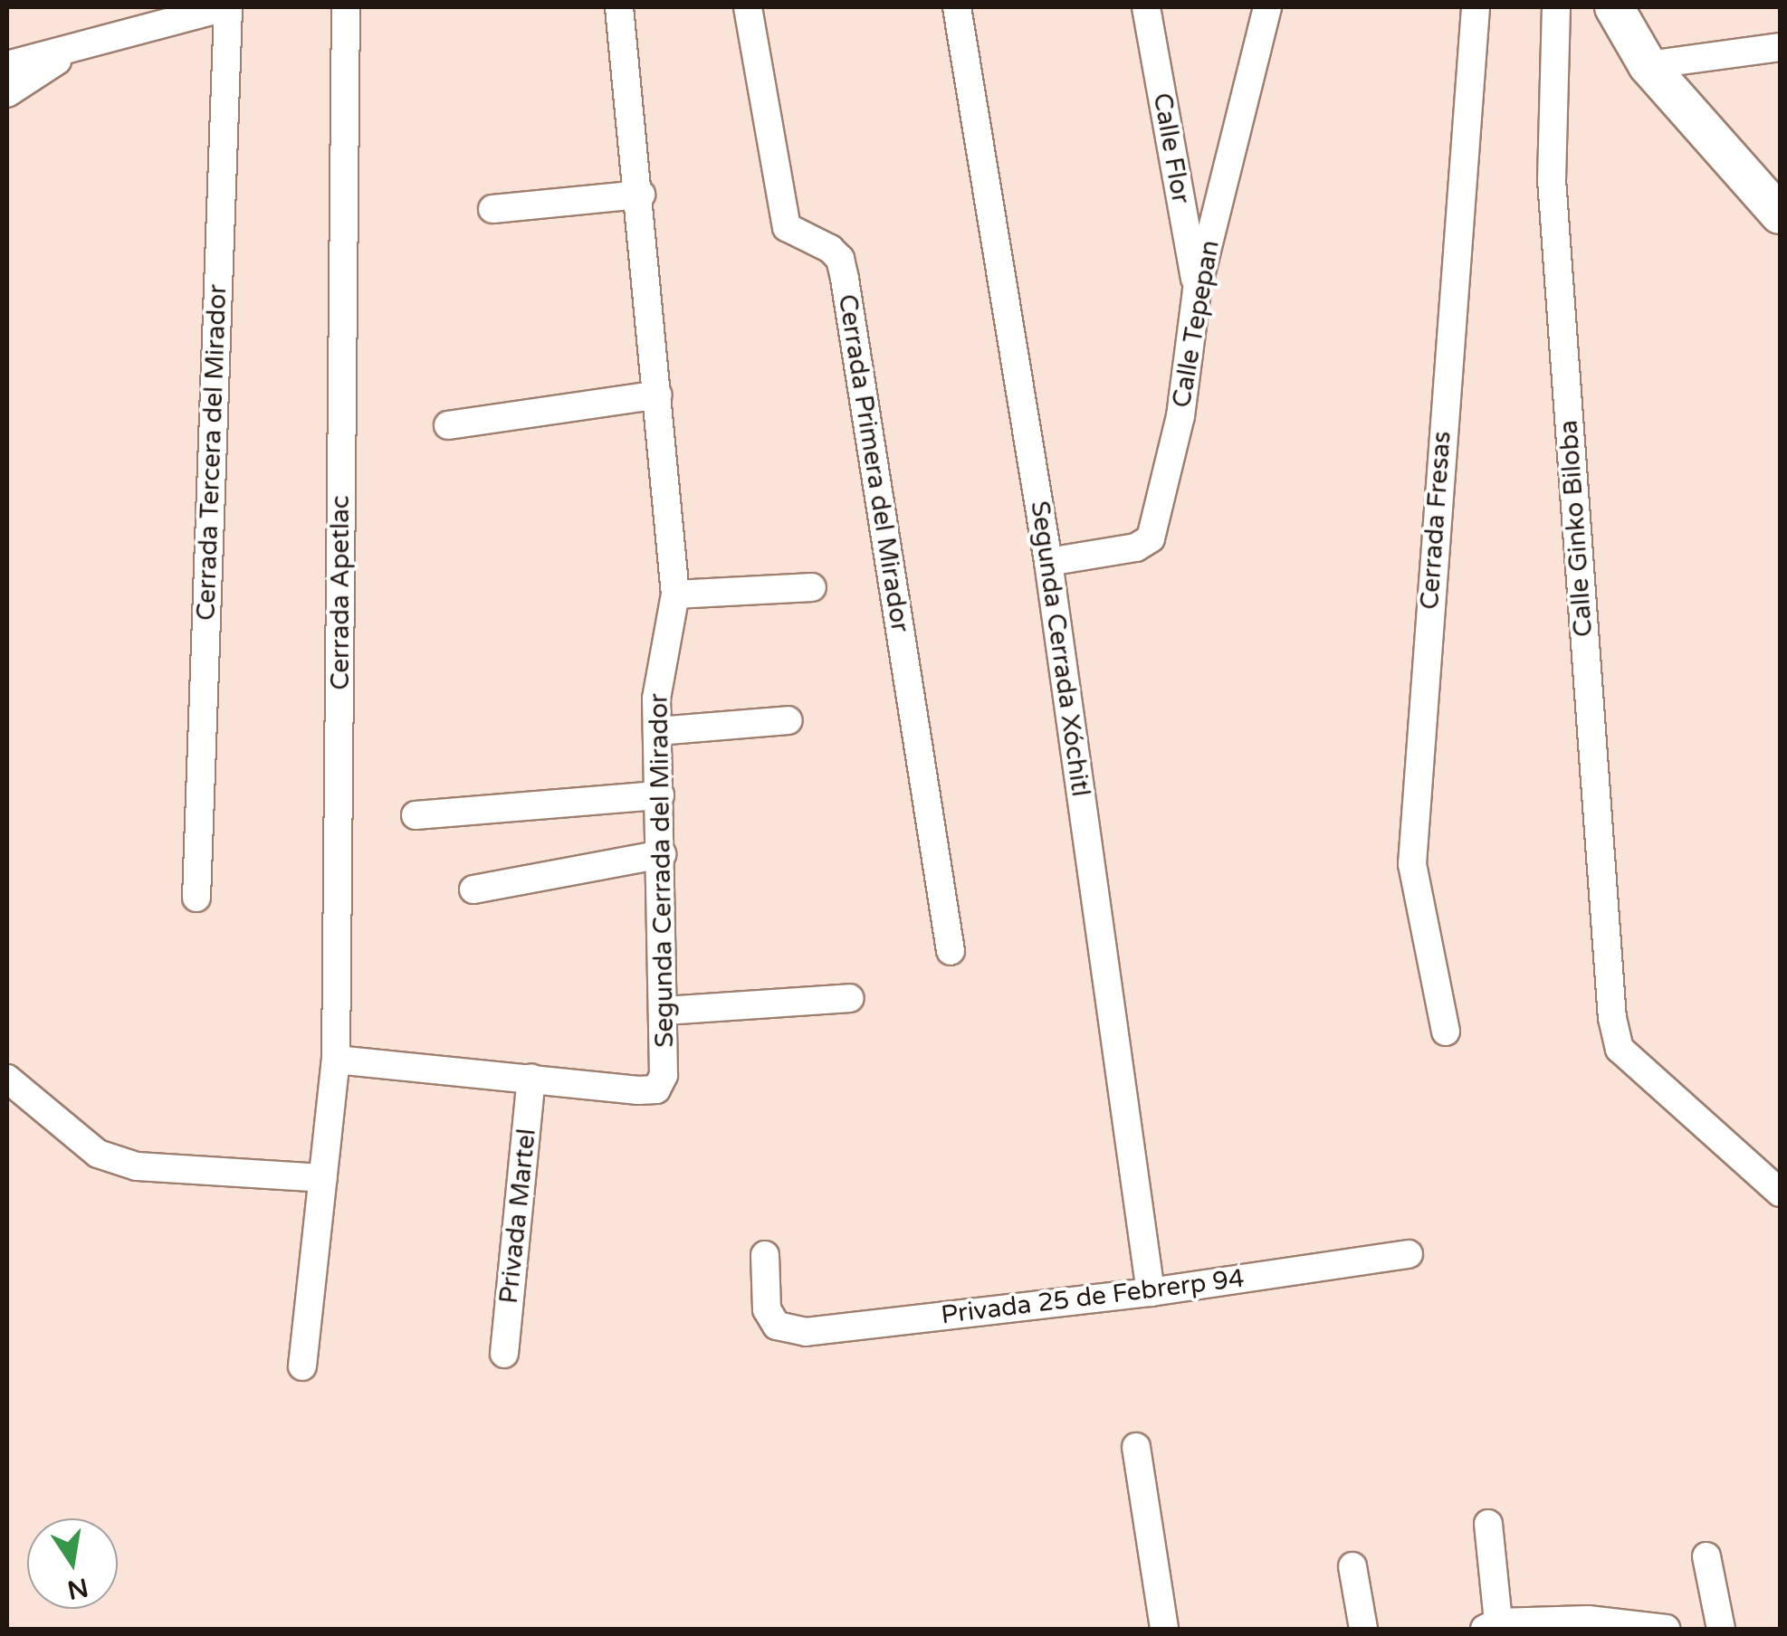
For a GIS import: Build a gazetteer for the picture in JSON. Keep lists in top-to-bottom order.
{
  "streets": {
    "street": [
      "Calle Flor",
      "Calle Tepepan",
      "Cerrada Tercera del Mirador",
      "Cerrada Primera del Mirador",
      "Cerrada Fresas",
      "Calle Ginko Biloba",
      "Cerrada Apetlac",
      "Segunda Cerrada Xóchitl",
      "Segunda Cerrada del Mirador",
      "Privada Martel",
      "Privada 25 de Febrerp 94"
    ]
  },
  "crossings": [
    ["Calle Flor", "Calle Tepepan"],
    ["Calle Tepepan", "Segunda Cerrada Xóchitl"],
    ["Cerrada Apetlac", "Segunda Cerrada del Mirador"],
    ["Segunda Cerrada Xóchitl", "Privada 25 de Febrerp 94"],
    ["Segunda Cerrada del Mirador", "Privada Martel"]
  ],
  "north": "bottom"
}
